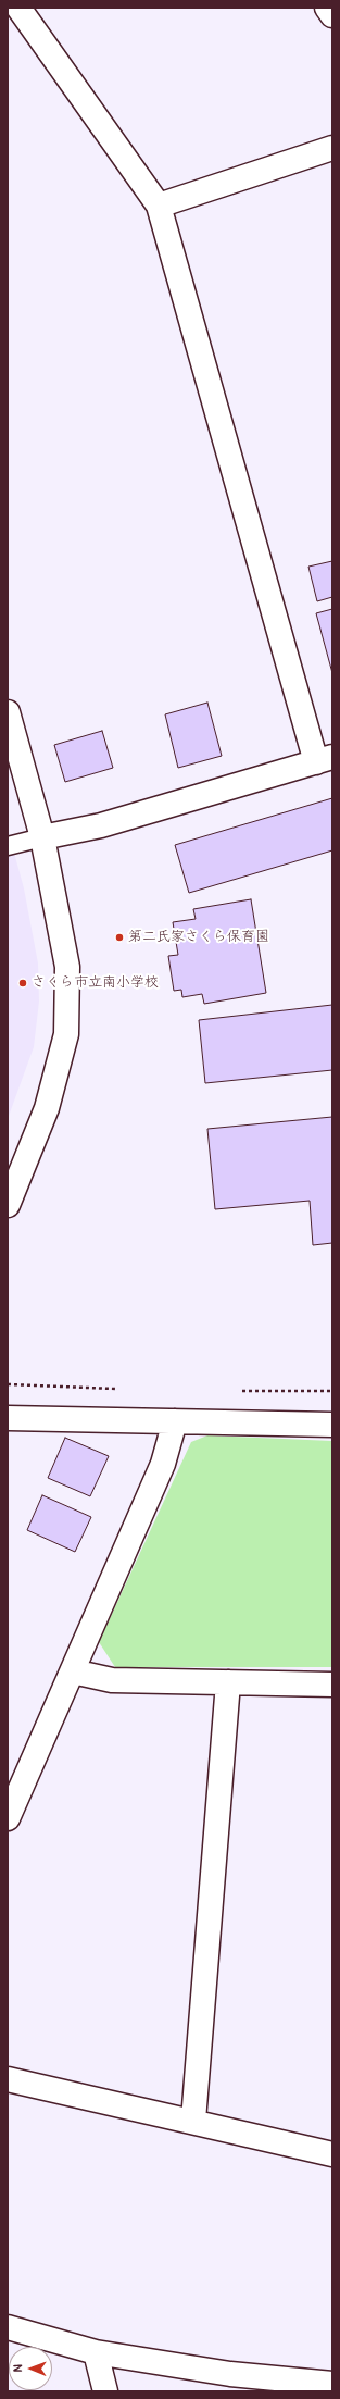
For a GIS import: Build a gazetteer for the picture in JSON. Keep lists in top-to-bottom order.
{
  "places": ["第二氏家さくら保育園", "さくら市立南小学校"],
  "north": "left"
}
